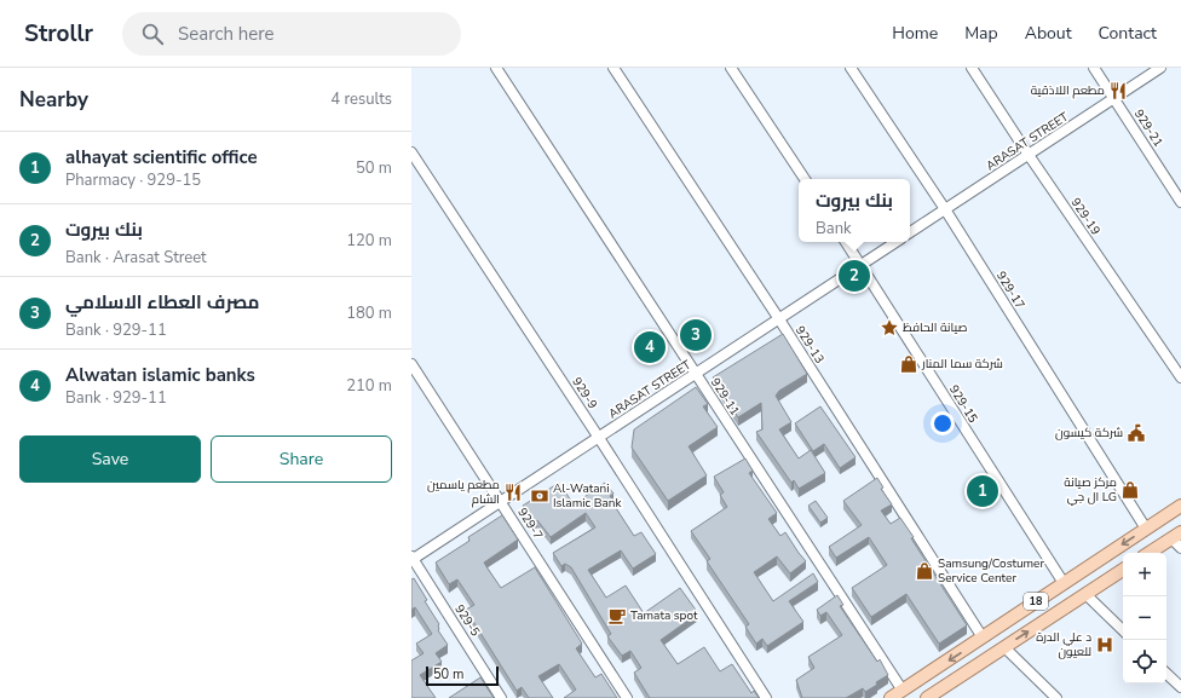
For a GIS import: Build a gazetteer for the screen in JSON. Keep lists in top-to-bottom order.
{
  "streets": {
    "main road": ["18"],
    "street": [
      "929-21",
      "ARASAT STREET",
      "929-19",
      "929-17",
      "929-13",
      "929-9",
      "929-11",
      "929-15",
      "929-7",
      "929-5"
    ]
  },
  "crossings": [
    ["929-21", "ARASAT STREET"],
    ["ARASAT STREET", "929-19"],
    ["ARASAT STREET", "929-17"],
    ["ARASAT STREET", "929-13"],
    ["ARASAT STREET", "929-9"],
    ["ARASAT STREET", "929-11"],
    ["ARASAT STREET", "929-15"],
    ["ARASAT STREET", "929-7"],
    ["ARASAT STREET", "929-5"],
    ["929-17", "18"],
    ["929-13", "18"],
    ["929-11", "18"],
    ["929-15", "18"]
  ],
  "places": {
    "restaurant": ["مطعم اللاذقية", "مطعم ياسمين الشام"],
    "place": ["صيانة الحافظ"],
    "shop": ["شركة سما المنار", "مركز صيانة ال جي LG", "Samsung/Costumer Service Center"],
    "public building": ["شركة كيسون"],
    "bank": ["Al-Watani Islamic Bank"],
    "cafe": ["Tamata spot"],
    "hospital": ["د علي الدرة للعيون"]
  },
  "scale_bar": "50 m",
  "page": {
    "header": "Strollr",
    "search": "Search here",
    "nav": [
      "Home",
      "Map",
      "About",
      "Contact"
    ],
    "heading": ["Nearby", "4 results"],
    "list": [
      {
        "mark": "1",
        "name": "alhayat scientific office",
        "note": "Pharmacy · 929-15",
        "value": "50 m"
      },
      {
        "mark": "2",
        "name": "بنك بيروت",
        "note": "Bank · Arasat Street",
        "value": "120 m"
      },
      {
        "mark": "3",
        "name": "مصرف العطاء الاسلامي",
        "note": "Bank · 929-11",
        "value": "180 m"
      },
      {
        "mark": "4",
        "name": "Alwatan islamic banks",
        "note": "Bank · 929-11",
        "value": "210 m"
      }
    ],
    "popup": ["بنك بيروت", "Bank"],
    "pins": [
      "2",
      "3",
      "4",
      "1"
    ],
    "buttons": ["Save", "Share"],
    "map_buttons": ["+", "−"],
    "scale": "50 m"
  }
}
